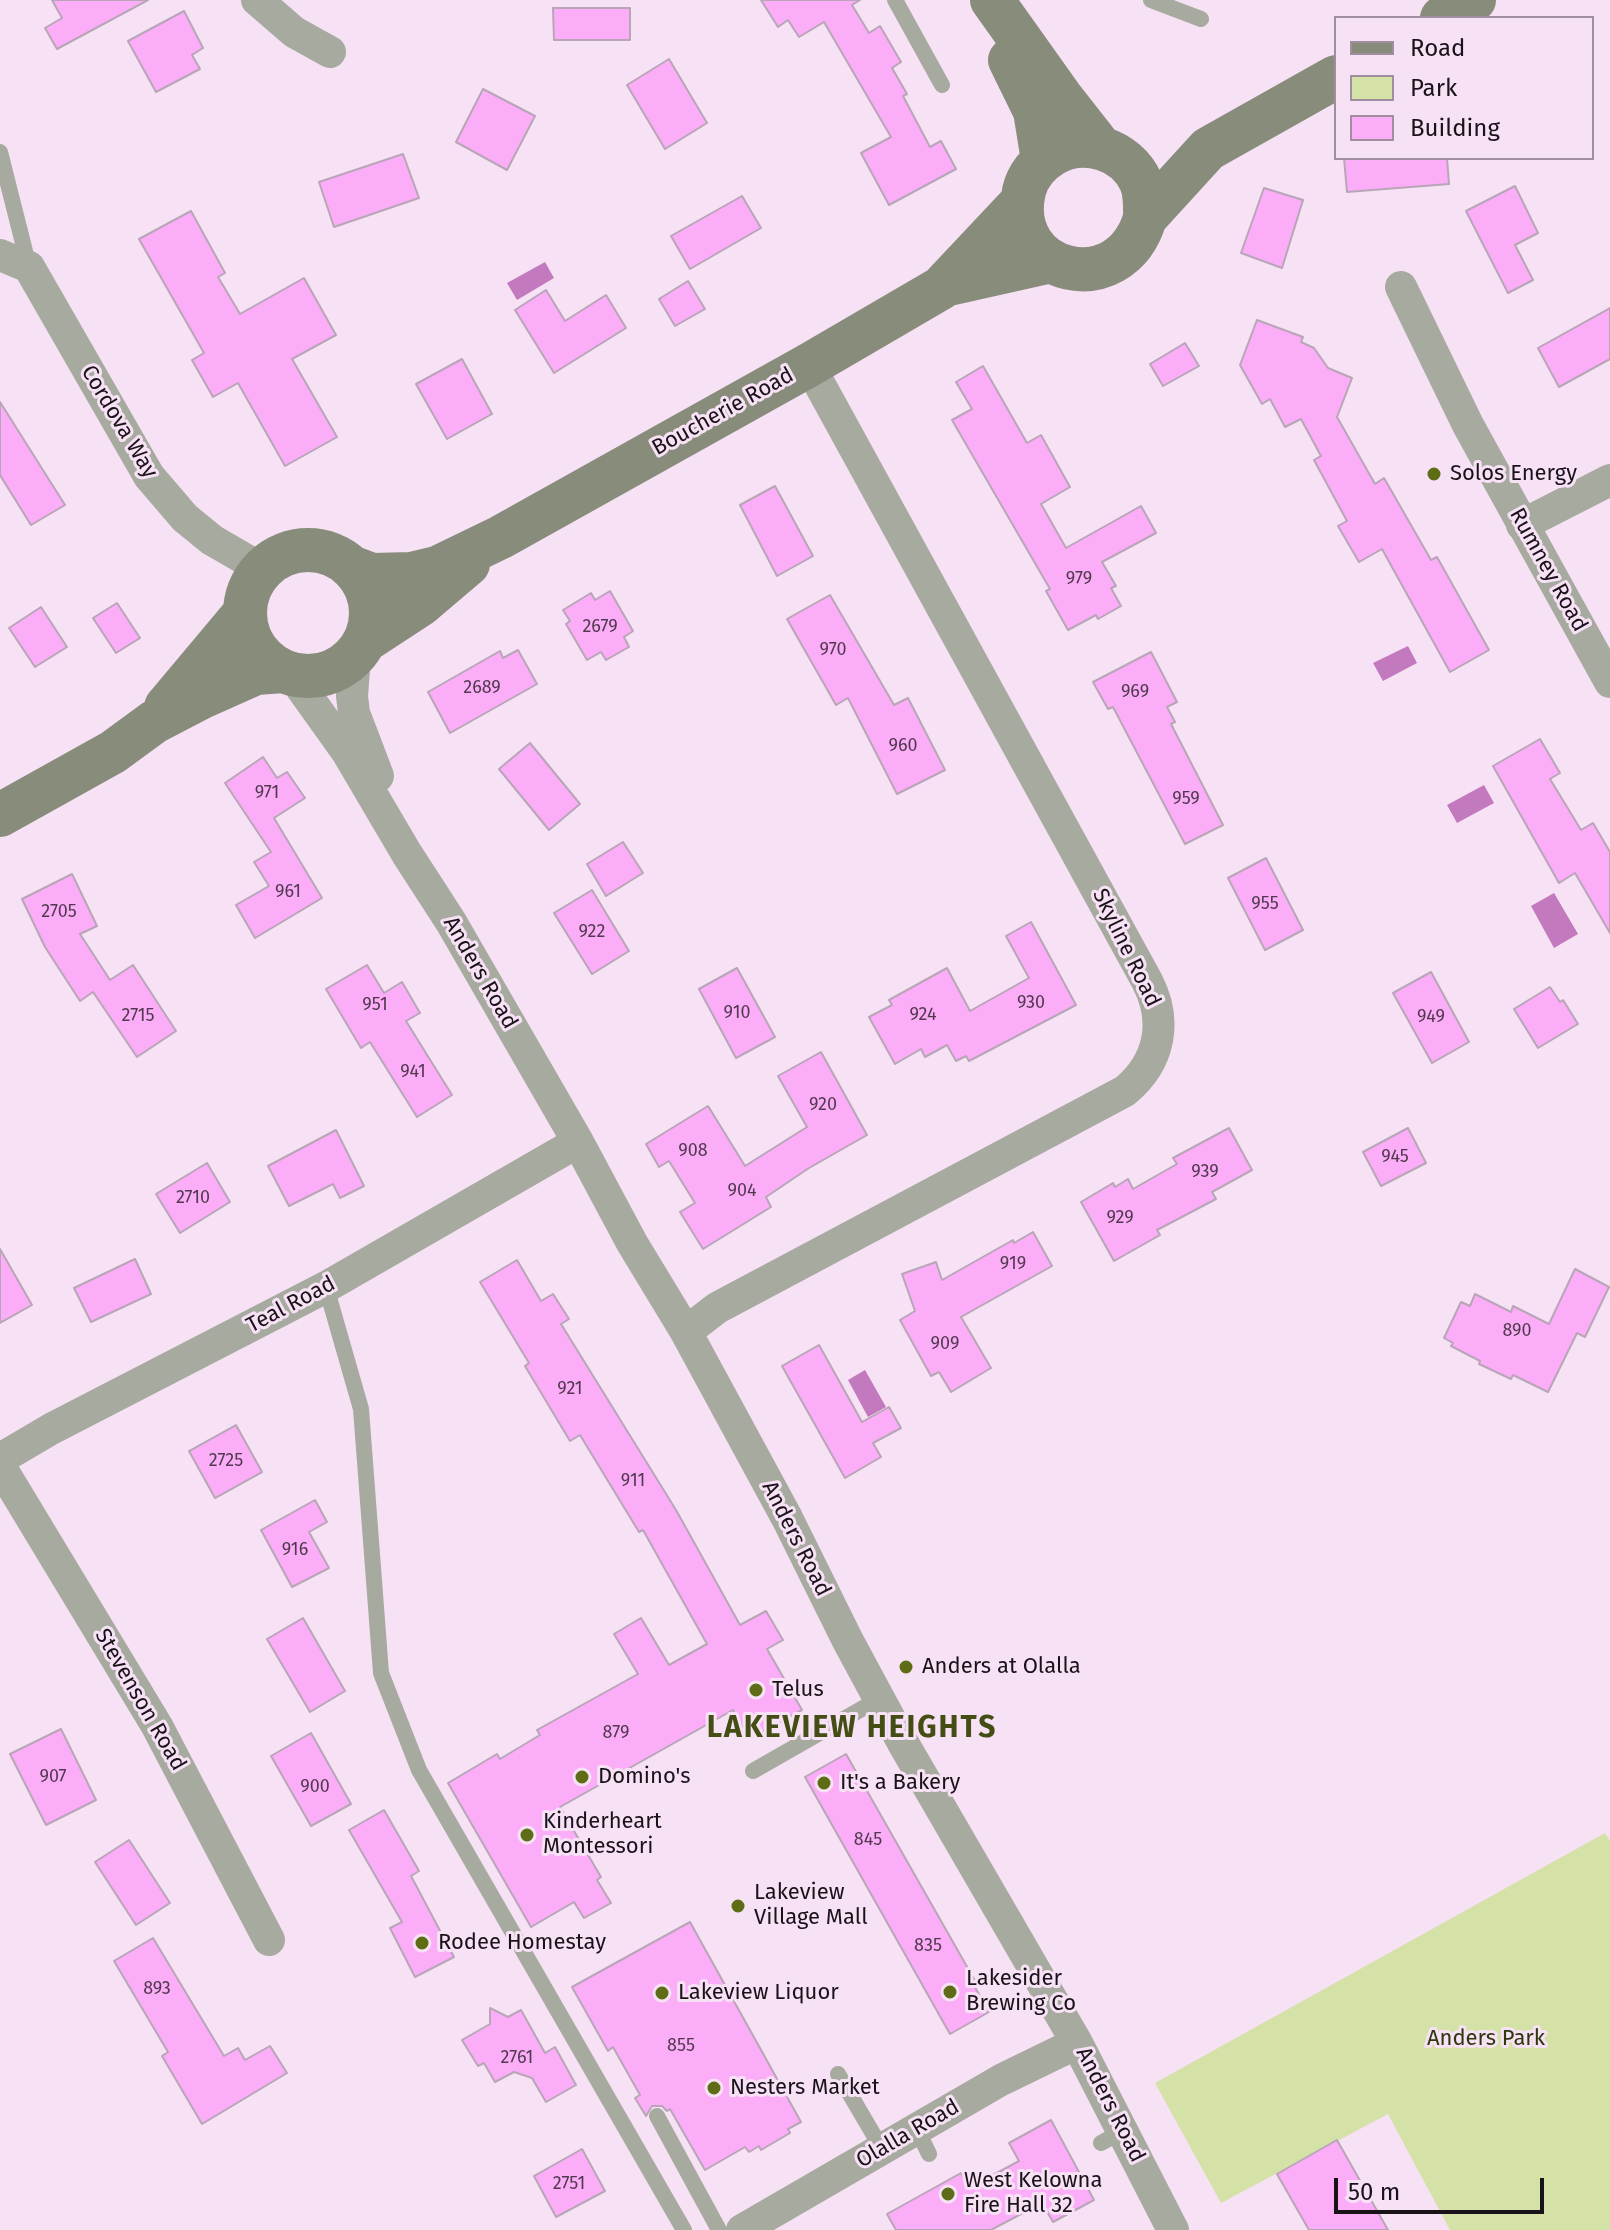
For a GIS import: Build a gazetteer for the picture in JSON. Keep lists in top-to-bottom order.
{
  "streets": {
    "main road": ["Boucherie Road"],
    "street": [
      "Cordova Way",
      "Rumney Road",
      "Skyline Road",
      "Anders Road",
      "Teal Road",
      "Stevenson Road",
      "Olalla Road"
    ]
  },
  "crossings": [
    ["Boucherie Road", "Cordova Way"],
    ["Boucherie Road", "Skyline Road"],
    ["Boucherie Road", "Anders Road"],
    ["Cordova Way", "Anders Road"],
    ["Skyline Road", "Anders Road"],
    ["Anders Road", "Teal Road"],
    ["Anders Road", "Olalla Road"]
  ],
  "districts": ["LAKEVIEW HEIGHTS"],
  "parks": ["Anders Park"],
  "places": [
    "Solos Energy",
    "Anders at Olalla",
    "Telus",
    "Domino's",
    "It's a Bakery",
    "Kinderheart Montessori",
    "Lakeview Village Mall",
    "Rodee Homestay",
    "Lakesider Brewing Co",
    "Lakeview Liquor",
    "Nesters Market",
    "West Kelowna Fire Hall 32"
  ],
  "house_numbers": [
    "979",
    "2679",
    "970",
    "2689",
    "969",
    "960",
    "971",
    "959",
    "961",
    "955",
    "2705",
    "922",
    "930",
    "951",
    "910",
    "924",
    "2715",
    "949",
    "941",
    "920",
    "908",
    "945",
    "939",
    "904",
    "2710",
    "929",
    "919",
    "890",
    "909",
    "921",
    "2725",
    "911",
    "916",
    "879",
    "907",
    "900",
    "845",
    "835",
    "893",
    "855",
    "2761",
    "2751"
  ],
  "legend": ["Road", "Park", "Building"],
  "scale_bar": "50 m"
}
